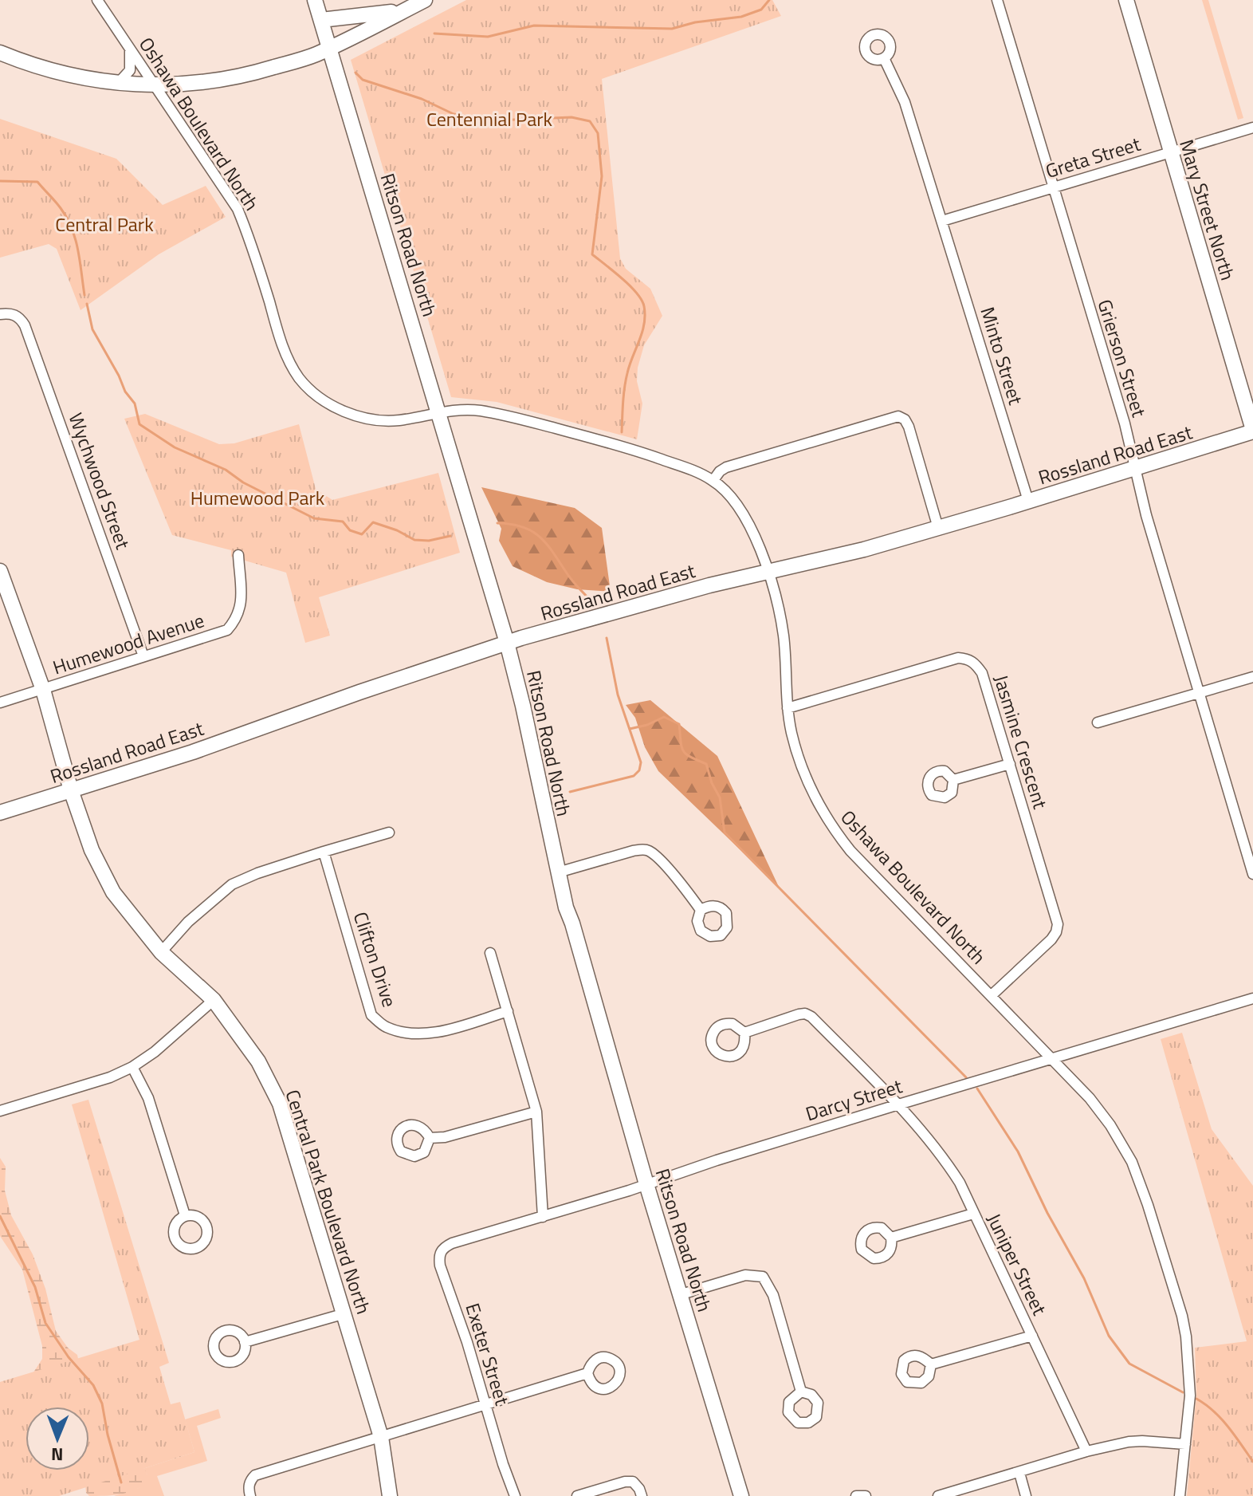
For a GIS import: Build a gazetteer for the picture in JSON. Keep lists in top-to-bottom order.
{
  "streets": {
    "main road": [
      "Mary Street North",
      "Ritson Road North",
      "Rossland Road East",
      "Central Park Boulevard North"
    ],
    "street": [
      "Oshawa Boulevard North",
      "Greta Street",
      "Minto Street",
      "Grierson Street",
      "Wychwood Street",
      "Humewood Avenue",
      "Jasmine Crescent",
      "Clifton Drive",
      "Darcy Street",
      "Juniper Street",
      "Exeter Street"
    ]
  },
  "crossings": [
    ["Oshawa Boulevard North", "Ritson Road North"],
    ["Oshawa Boulevard North", "Rossland Road East"],
    ["Oshawa Boulevard North", "Jasmine Crescent"],
    ["Oshawa Boulevard North", "Darcy Street"],
    ["Greta Street", "Mary Street North"],
    ["Greta Street", "Minto Street"],
    ["Greta Street", "Grierson Street"],
    ["Mary Street North", "Rossland Road East"],
    ["Ritson Road North", "Rossland Road East"],
    ["Ritson Road North", "Darcy Street"],
    ["Minto Street", "Rossland Road East"],
    ["Grierson Street", "Rossland Road East"],
    ["Rossland Road East", "Central Park Boulevard North"],
    ["Wychwood Street", "Humewood Avenue"],
    ["Humewood Avenue", "Central Park Boulevard North"],
    ["Darcy Street", "Juniper Street"],
    ["Darcy Street", "Exeter Street"]
  ],
  "parks": ["Centennial Park", "Central Park", "Humewood Park"],
  "north": "bottom"
}
